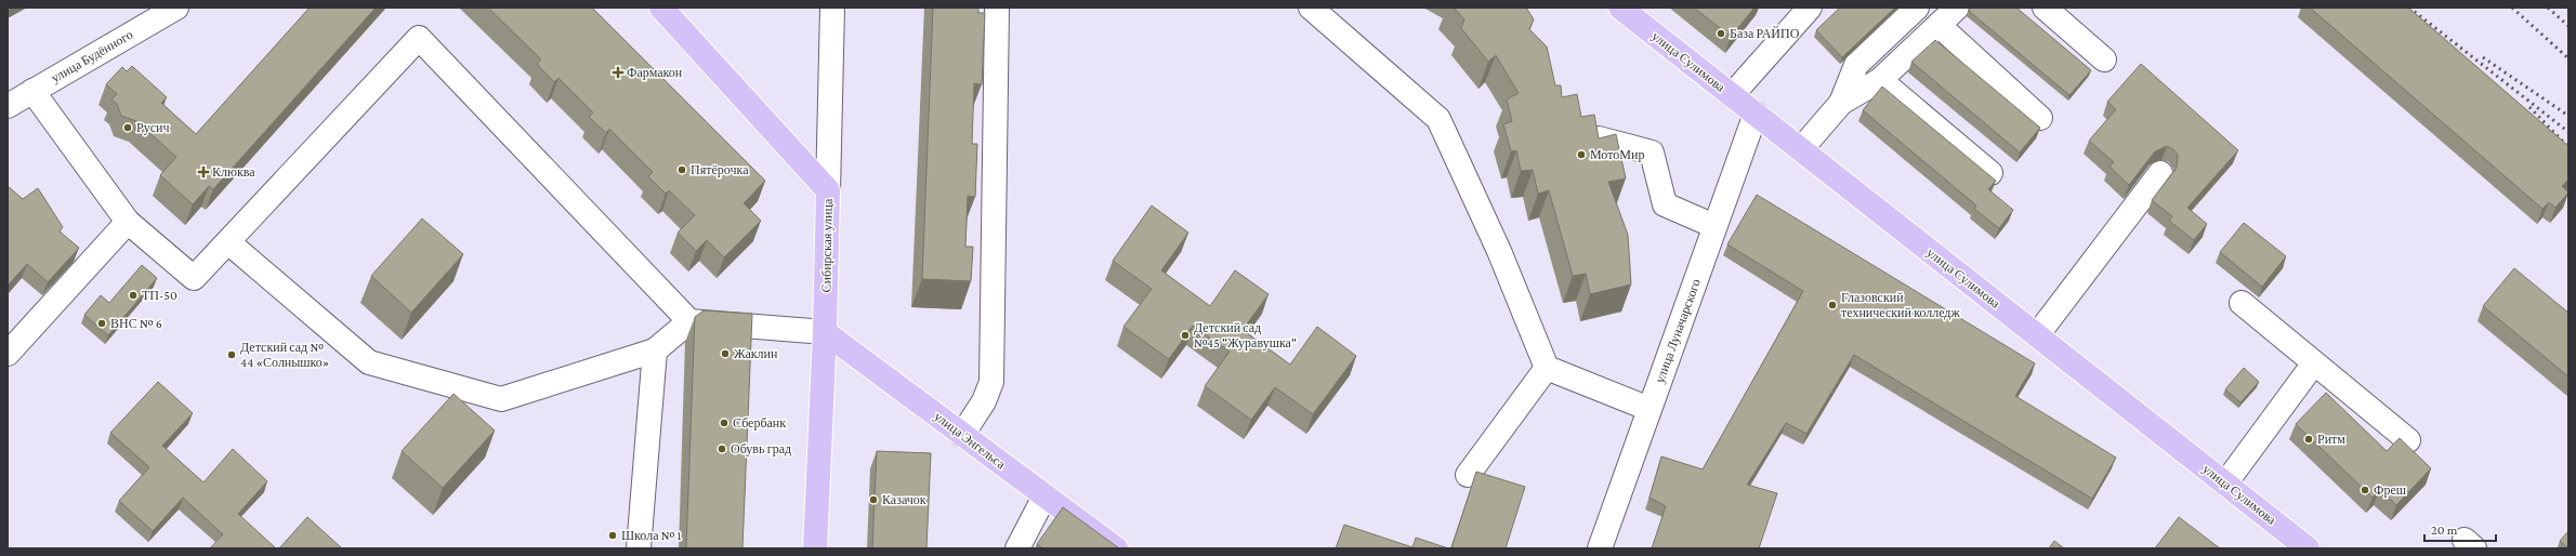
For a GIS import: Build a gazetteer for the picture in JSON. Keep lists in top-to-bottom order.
{
  "streets": {
    "main road": ["улица Сулимова", "Сибирская улица", "улица Энгельса"],
    "street": ["улица Будённого", "улица Луначарского"]
  },
  "crossings": [
    ["улица Сулимова", "улица Луначарского"],
    ["Сибирская улица", "улица Энгельса"]
  ],
  "places": {
    "other": [
      "База РАЙПО",
      "Русич",
      "МотоМир",
      "Пятёрочка",
      "ТП-50",
      "Глазовский технический колледж",
      "ВНС № 6",
      "Детский сад №45 \"Журавушка\"",
      "Жаклин",
      "Детский сад № 44 «Солнышко»",
      "Сбербанк",
      "Ритм",
      "Обувь град",
      "Фреш",
      "Казачок",
      "Школа № 1"
    ],
    "health": ["Фармакон", "Клюква"]
  },
  "scale_bar": "20 m"
}
